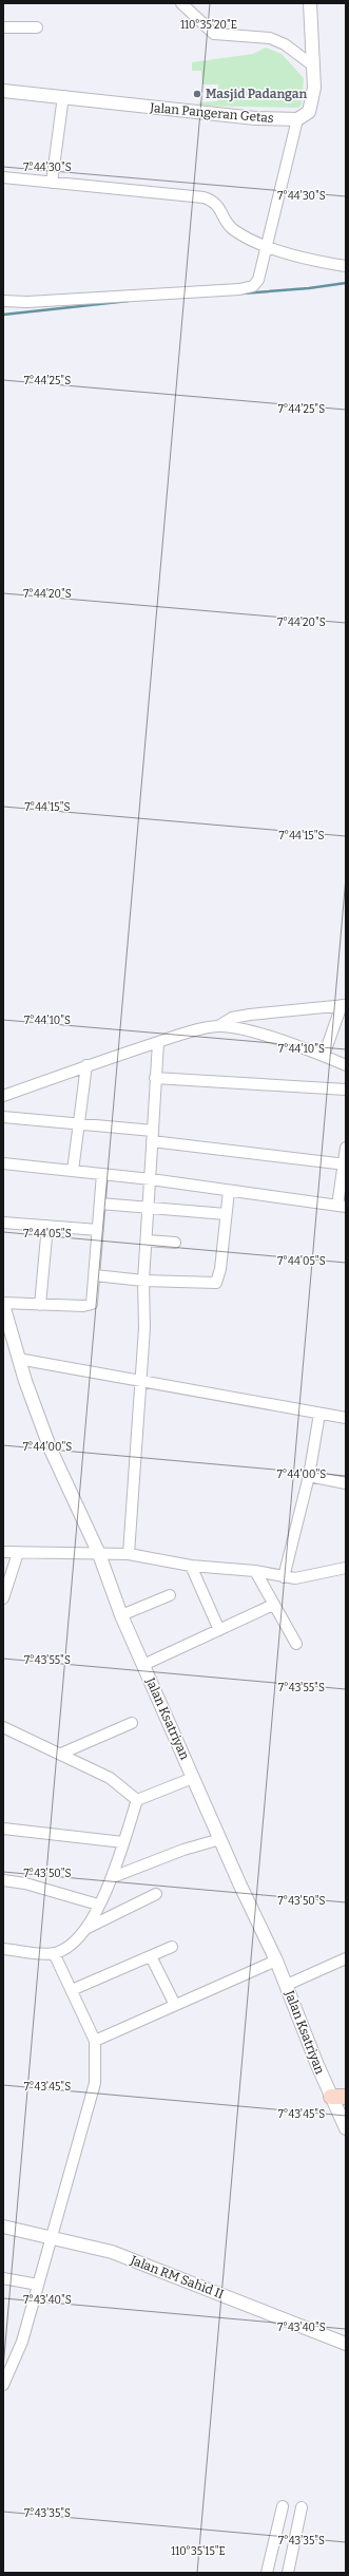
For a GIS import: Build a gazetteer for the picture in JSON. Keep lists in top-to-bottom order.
{
  "streets": {
    "street": ["Jalan Pangeran Getas", "Jalan Ksatriyan", "Jalan RM Sahid II"]
  },
  "places": ["Masjid Padangan"],
  "coordinates": [
    "110°35'20\"E",
    "7°44'30\"S",
    "7°44'25\"S",
    "7°44'20\"S",
    "7°44'15\"S",
    "7°44'10\"S",
    "7°44'05\"S",
    "7°44'00\"S",
    "7°43'55\"S",
    "7°43'50\"S",
    "7°43'45\"S",
    "7°43'40\"S",
    "7°43'35\"S",
    "110°35'15\"E"
  ]
}
